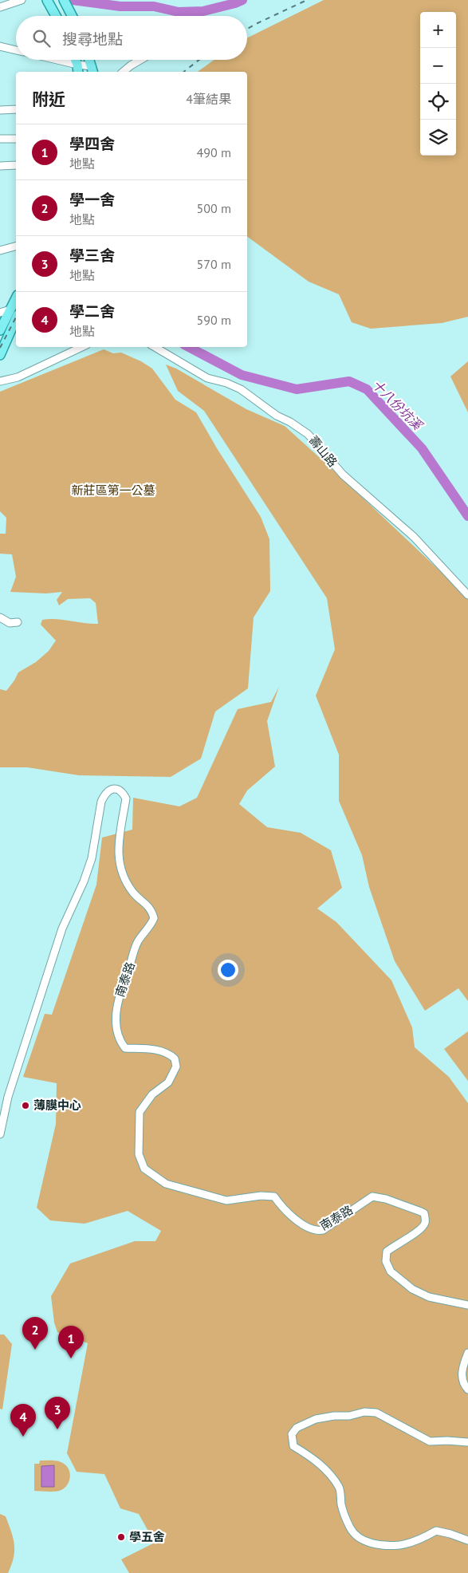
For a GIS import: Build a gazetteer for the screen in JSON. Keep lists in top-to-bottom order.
{
  "streets": {
    "street": ["壽山路", "南泰路"]
  },
  "water": ["十八份坑溪"],
  "parks": ["新莊區第一公墓"],
  "places": ["薄膜中心", "學五舍"],
  "page": {
    "map_buttons": ["+", "−"],
    "search": "搜尋地點",
    "heading": ["附近", "4筆結果"],
    "list": [
      {
        "mark": "1",
        "name": "學四舍",
        "note": "地點",
        "value": "490 m"
      },
      {
        "mark": "2",
        "name": "學一舍",
        "note": "地點",
        "value": "500 m"
      },
      {
        "mark": "3",
        "name": "學三舍",
        "note": "地點",
        "value": "570 m"
      },
      {
        "mark": "4",
        "name": "學二舍",
        "note": "地點",
        "value": "590 m"
      }
    ],
    "pins": [
      "2",
      "1",
      "3",
      "4"
    ]
  }
}
